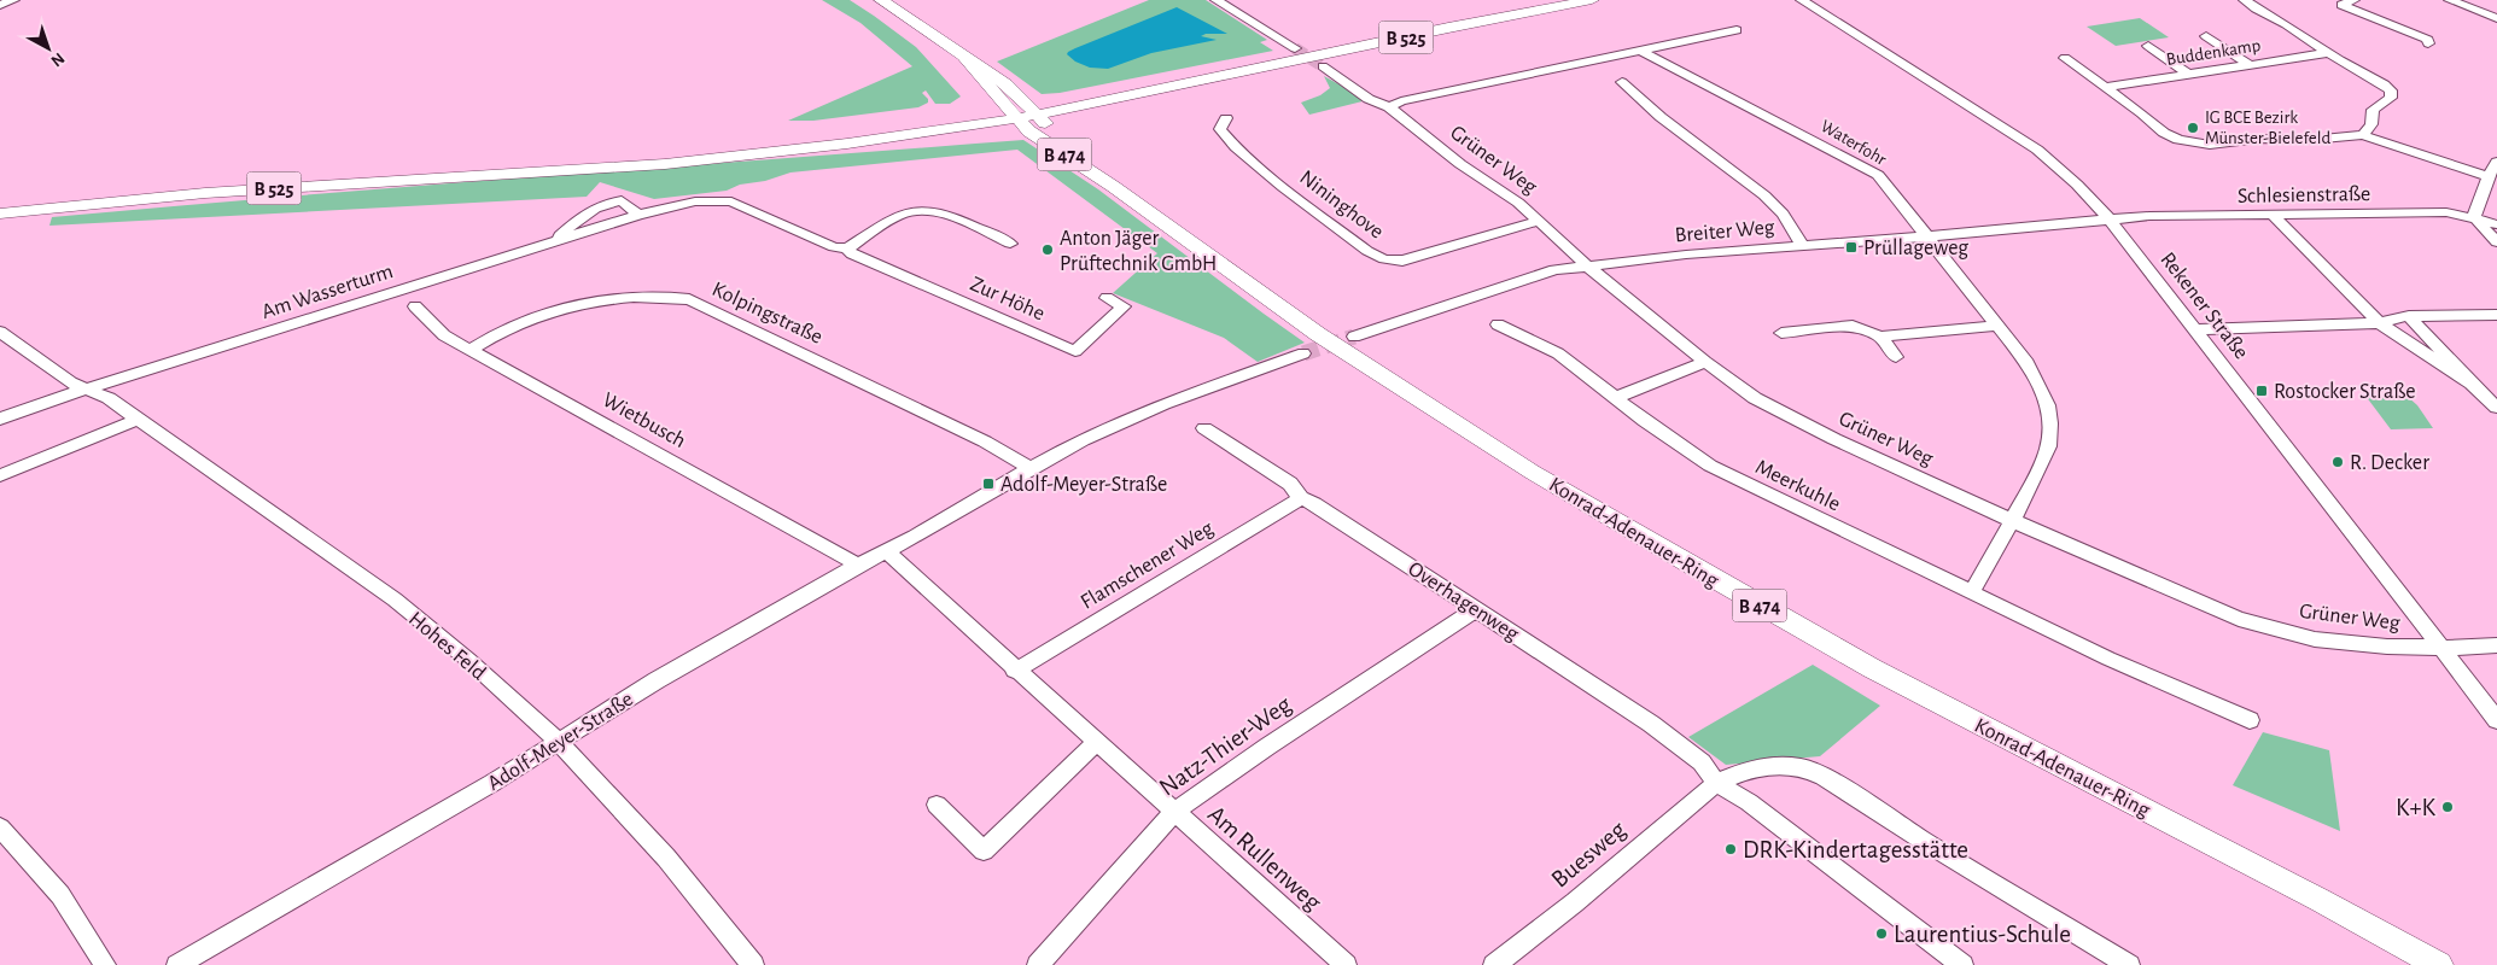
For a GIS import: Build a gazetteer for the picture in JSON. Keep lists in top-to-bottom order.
{
  "streets": {
    "main road": ["B 525", "B 474", "Konrad-Adenauer-Ring"],
    "street": [
      "Buddenkamp",
      "Waterfohr",
      "Grüner Weg",
      "Schlesienstraße",
      "Nininghove",
      "Breiter Weg",
      "Am Wasserturm",
      "Zur Höhe",
      "Rekener Straße",
      "Kolpingstraße",
      "Wietbusch",
      "Meerkuhle",
      "Flamschener Weg",
      "Overhagenweg",
      "Hohes Feld",
      "Adolf-Meyer-Straße",
      "Natz-Thier-Weg",
      "Buesweg",
      "Am Rullenweg"
    ]
  },
  "crossings": [
    ["B 525", "B 474"],
    ["Waterfohr", "Grüner Weg"],
    ["Waterfohr", "Breiter Weg"],
    ["B 474", "Konrad-Adenauer-Ring"],
    ["Grüner Weg", "Nininghove"],
    ["Grüner Weg", "Breiter Weg"],
    ["Grüner Weg", "Rekener Straße"],
    ["Schlesienstraße", "Breiter Weg"],
    ["Schlesienstraße", "Rekener Straße"],
    ["Breiter Weg", "Rekener Straße"],
    ["Am Wasserturm", "Zur Höhe"],
    ["Am Wasserturm", "Hohes Feld"],
    ["Kolpingstraße", "Wietbusch"],
    ["Kolpingstraße", "Adolf-Meyer-Straße"],
    ["Wietbusch", "Adolf-Meyer-Straße"],
    ["Flamschener Weg", "Overhagenweg"],
    ["Flamschener Weg", "Am Rullenweg"],
    ["Overhagenweg", "Natz-Thier-Weg"],
    ["Overhagenweg", "Buesweg"],
    ["Hohes Feld", "Adolf-Meyer-Straße"],
    ["Adolf-Meyer-Straße", "Am Rullenweg"],
    ["Natz-Thier-Weg", "Am Rullenweg"]
  ],
  "places": {
    "other": [
      "IG BCE Bezirk Münster-Bielefeld",
      "Anton Jäger Prüftechnik GmbH",
      "R. Decker",
      "K+K",
      "DRK-Kindertagesstätte",
      "Laurentius-Schule"
    ],
    "transit": ["Prüllageweg", "Rostocker Straße", "Adolf-Meyer-Straße"]
  },
  "north": "bottom right"
}
